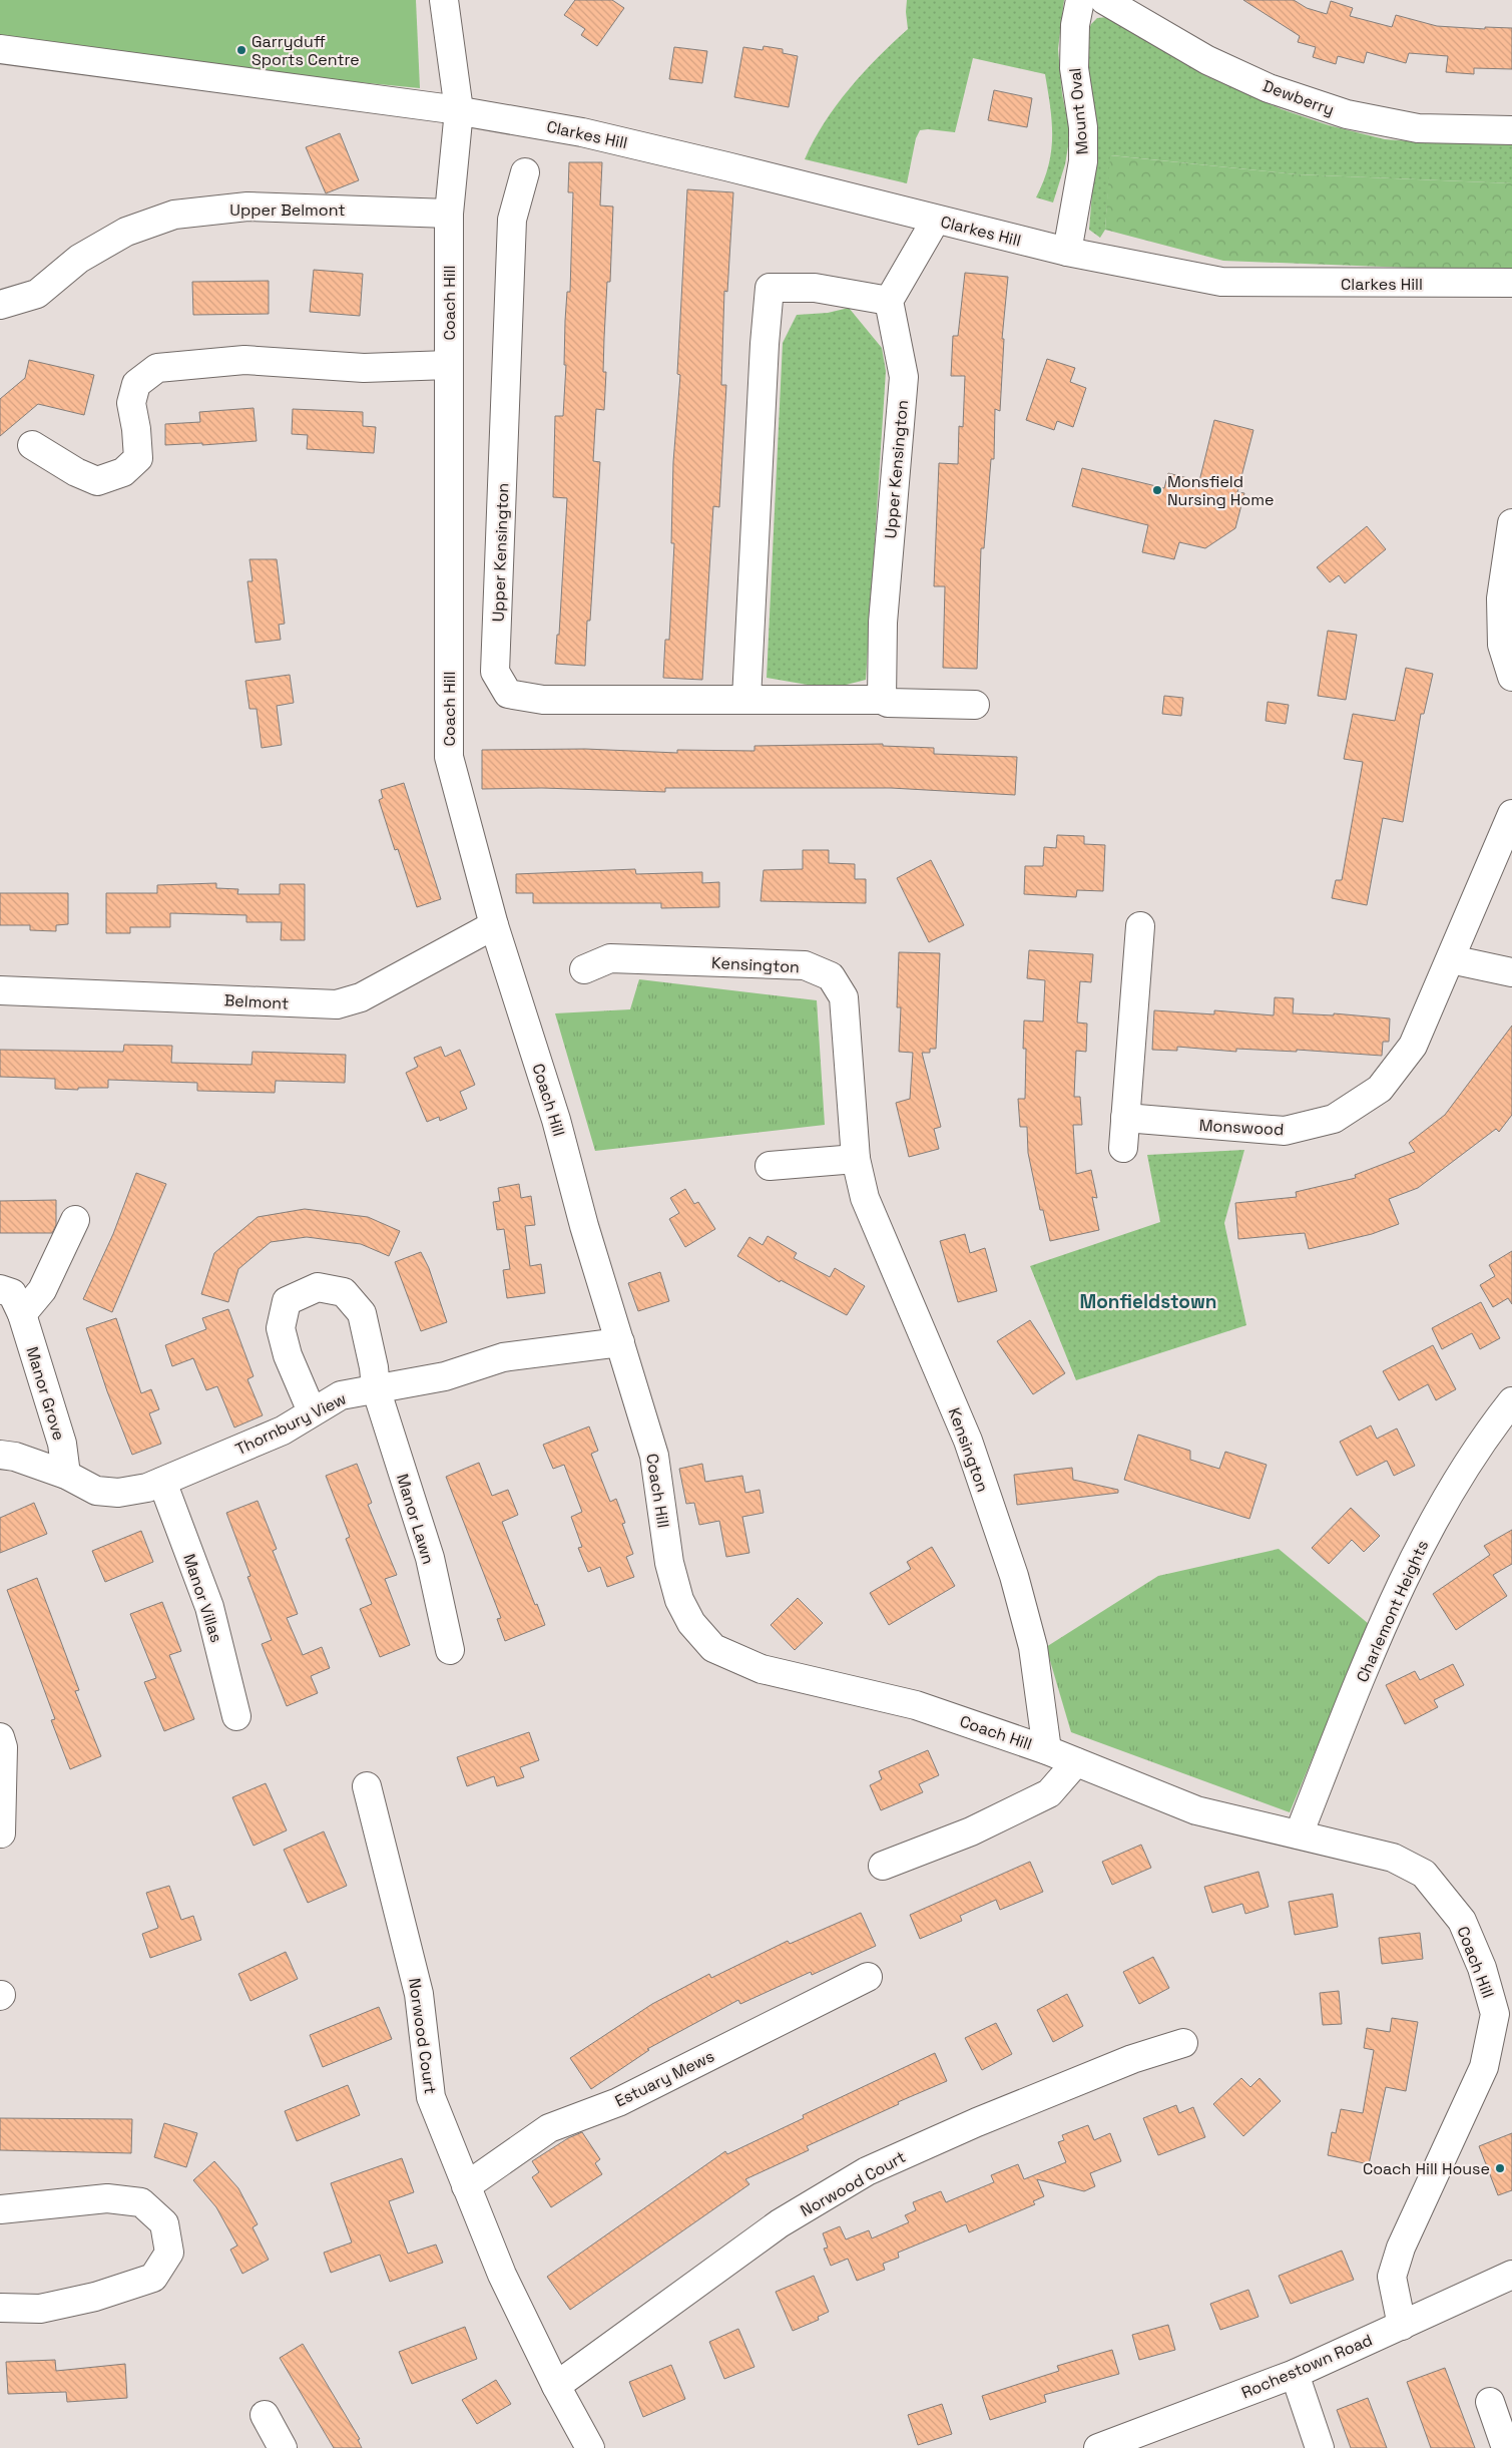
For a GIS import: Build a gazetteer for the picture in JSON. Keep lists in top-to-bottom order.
{
  "streets": {
    "street": [
      "Dewberry",
      "Mount Oval",
      "Clarkes Hill",
      "Upper Belmont",
      "Coach Hill",
      "Upper Kensington",
      "Kensington",
      "Belmont",
      "Monswood",
      "Manor Grove",
      "Thornbury View",
      "Manor Lawn",
      "Manor Villas",
      "Charlemont Heights",
      "Norwood Court",
      "Estuary Mews",
      "Rochestown Road"
    ]
  },
  "crossings": [
    ["Mount Oval", "Clarkes Hill"],
    ["Clarkes Hill", "Coach Hill"],
    ["Upper Belmont", "Coach Hill"],
    ["Coach Hill", "Kensington"],
    ["Coach Hill", "Belmont"],
    ["Coach Hill", "Thornbury View"],
    ["Coach Hill", "Charlemont Heights"],
    ["Coach Hill", "Rochestown Road"],
    ["Manor Grove", "Thornbury View"],
    ["Thornbury View", "Manor Lawn"],
    ["Thornbury View", "Manor Villas"],
    ["Norwood Court", "Estuary Mews"]
  ],
  "districts": ["Monfieldstown"],
  "places": ["Garryduff Sports Centre", "Monsfield Nursing Home", "Coach Hill House"]
}
